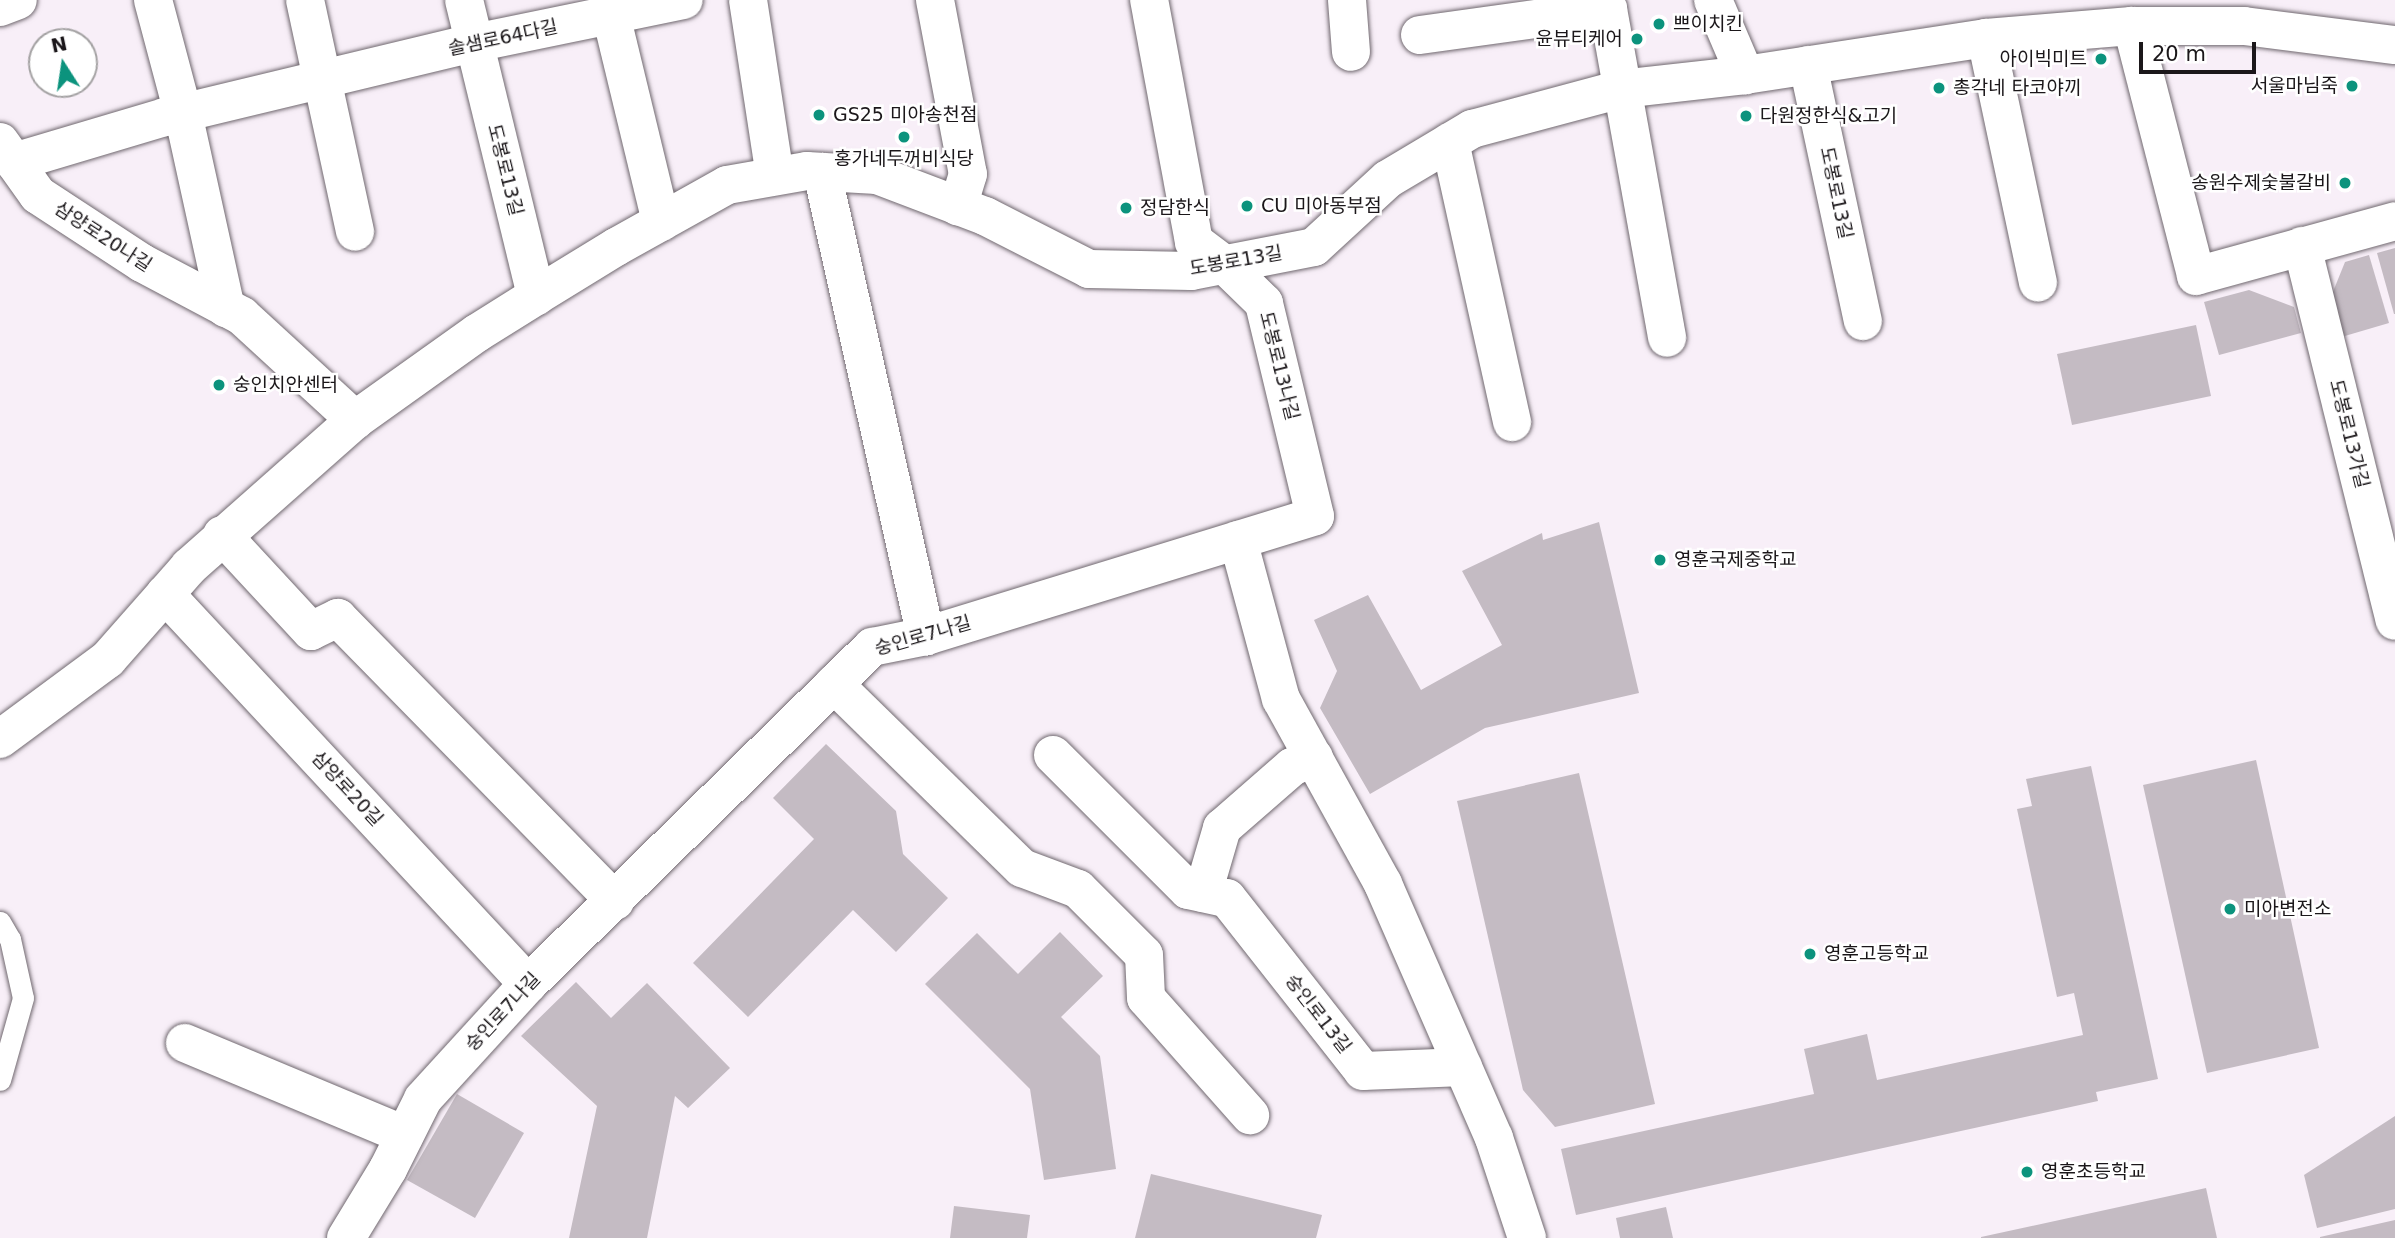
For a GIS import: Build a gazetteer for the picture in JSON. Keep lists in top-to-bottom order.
{
  "streets": {
    "street": [
      "솔샘로64다길",
      "도봉로13길",
      "삼양로20나길",
      "도봉로13나길",
      "도봉로13가길",
      "숭인로7나길",
      "삼양로20길",
      "숭인로13길"
    ]
  },
  "crossings": [
    ["솔샘로64다길", "도봉로13길"],
    ["솔샘로64다길", "삼양로20나길"],
    ["도봉로13길", "삼양로20나길"],
    ["도봉로13길", "도봉로13나길"],
    ["도봉로13나길", "숭인로7나길"],
    ["숭인로7나길", "삼양로20길"]
  ],
  "places": [
    "쁘이치킨",
    "윤뷰티케어",
    "아이빅미트",
    "서울마님죽",
    "총각네 타코야끼",
    "GS25 미아송천점",
    "다원정한식&고기",
    "홍가네두꺼비식당",
    "송원수제숯불갈비",
    "CU 미아동부점",
    "정담한식",
    "숭인치안센터",
    "영훈국제중학교",
    "미아변전소",
    "영훈고등학교",
    "영훈초등학교"
  ],
  "scale_bar": "20 m",
  "north": "top"
}
